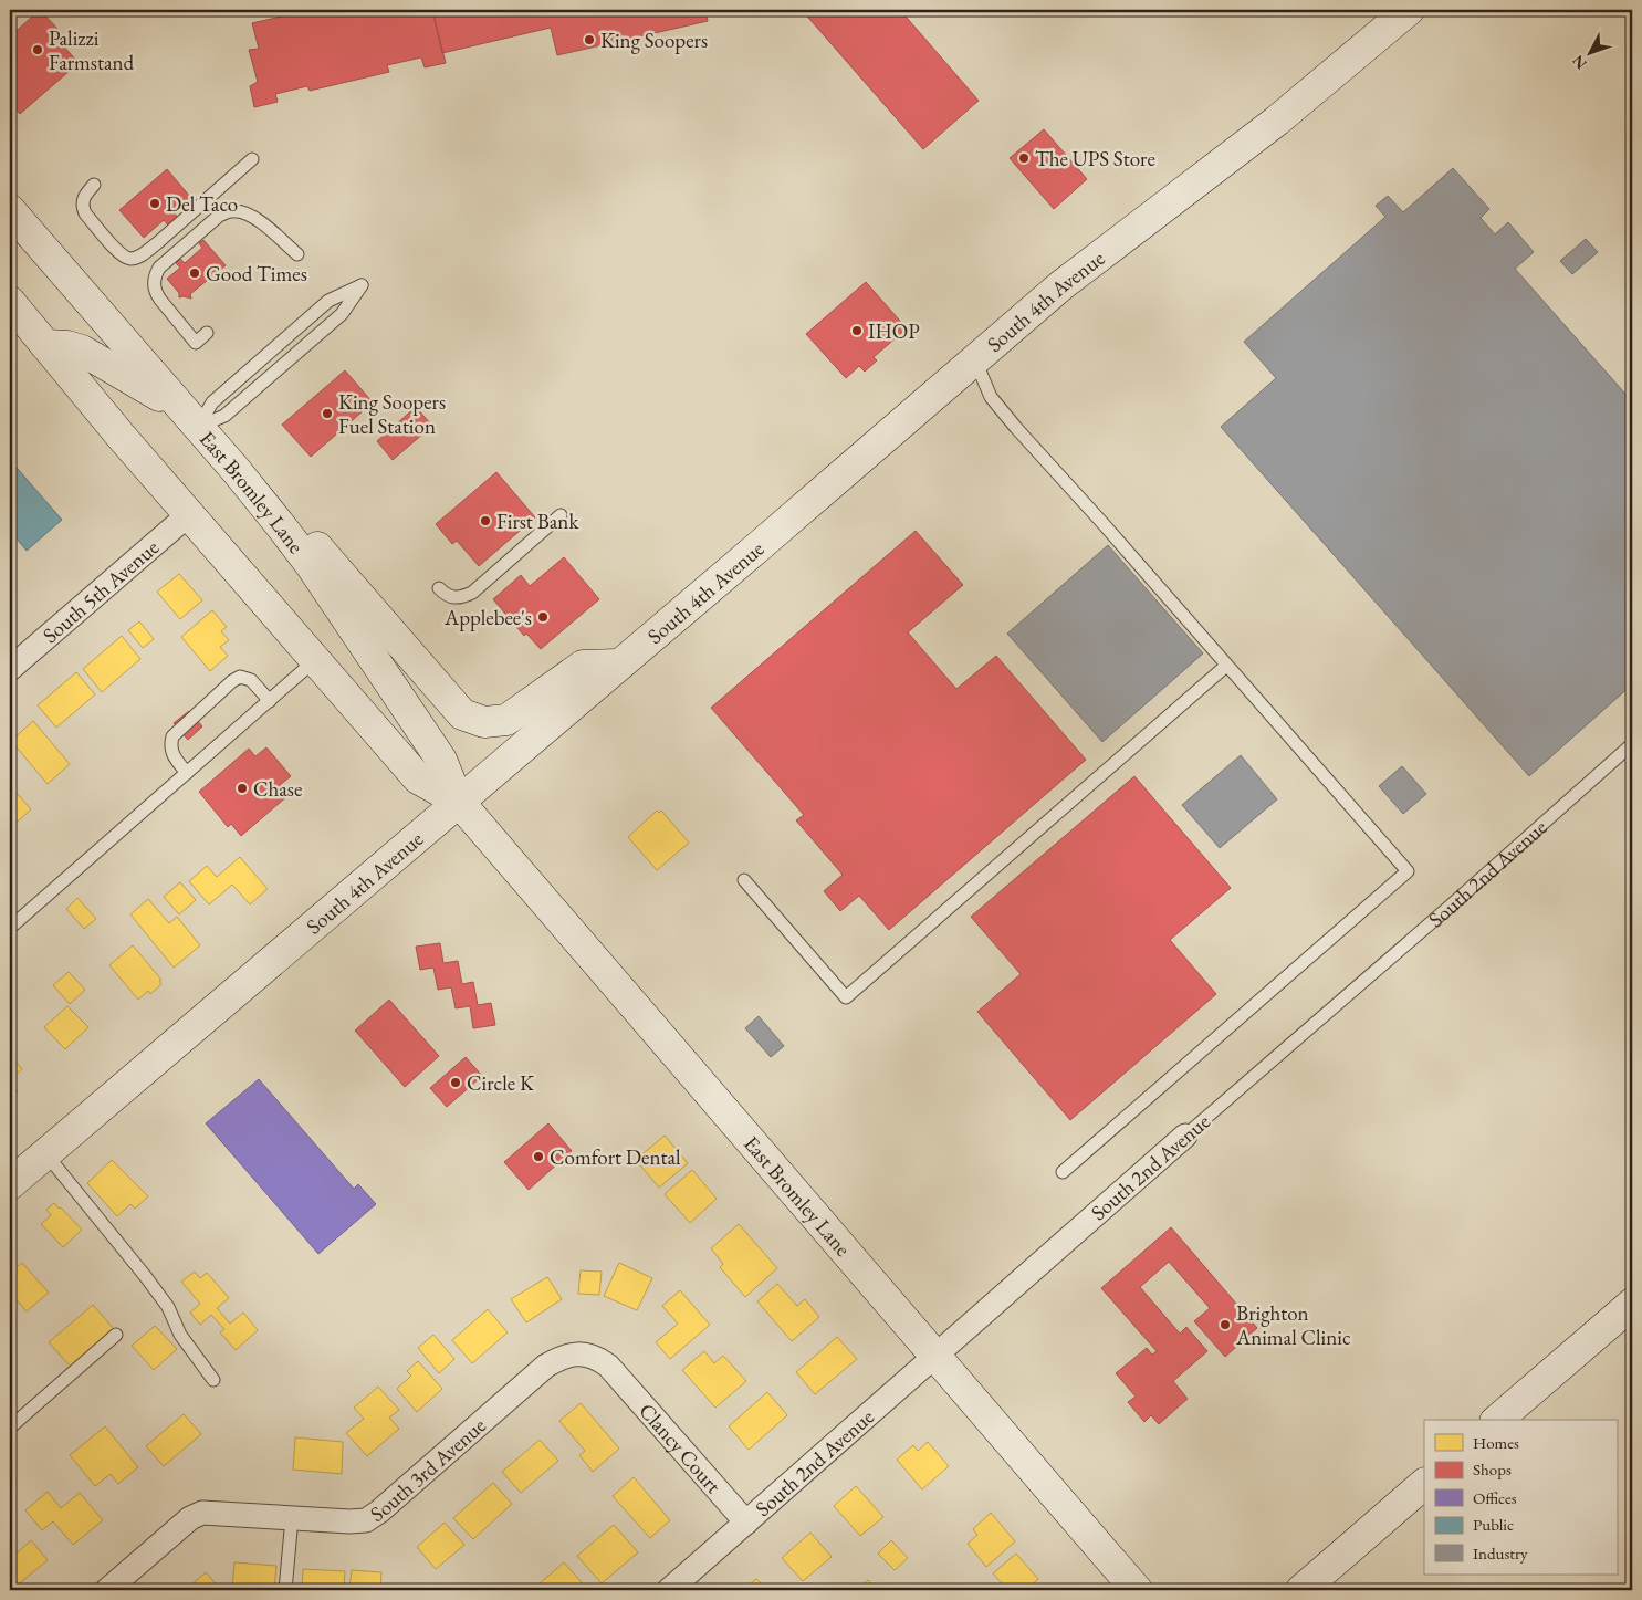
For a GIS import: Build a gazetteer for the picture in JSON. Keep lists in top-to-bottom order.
{
  "streets": {
    "main road": ["South 4th Avenue", "East Bromley Lane"],
    "street": [
      "South 5th Avenue",
      "South 2nd Avenue",
      "Clancy Court",
      "South 3rd Avenue"
    ]
  },
  "crossings": [
    ["South 4th Avenue", "East Bromley Lane"],
    ["East Bromley Lane", "South 5th Avenue"],
    ["East Bromley Lane", "South 2nd Avenue"],
    ["South 2nd Avenue", "Clancy Court"],
    ["Clancy Court", "South 3rd Avenue"]
  ],
  "places": [
    "King Soopers",
    "Palizzi Farmstand",
    "The UPS Store",
    "Del Taco",
    "Good Times",
    "IHOP",
    "King Soopers Fuel Station",
    "First Bank",
    "Applebee's",
    "Chase",
    "Circle K",
    "Comfort Dental",
    "Brighton Animal Clinic"
  ],
  "legend": [
    "Homes",
    "Shops",
    "Offices",
    "Public",
    "Industry"
  ],
  "north": "bottom left"
}
